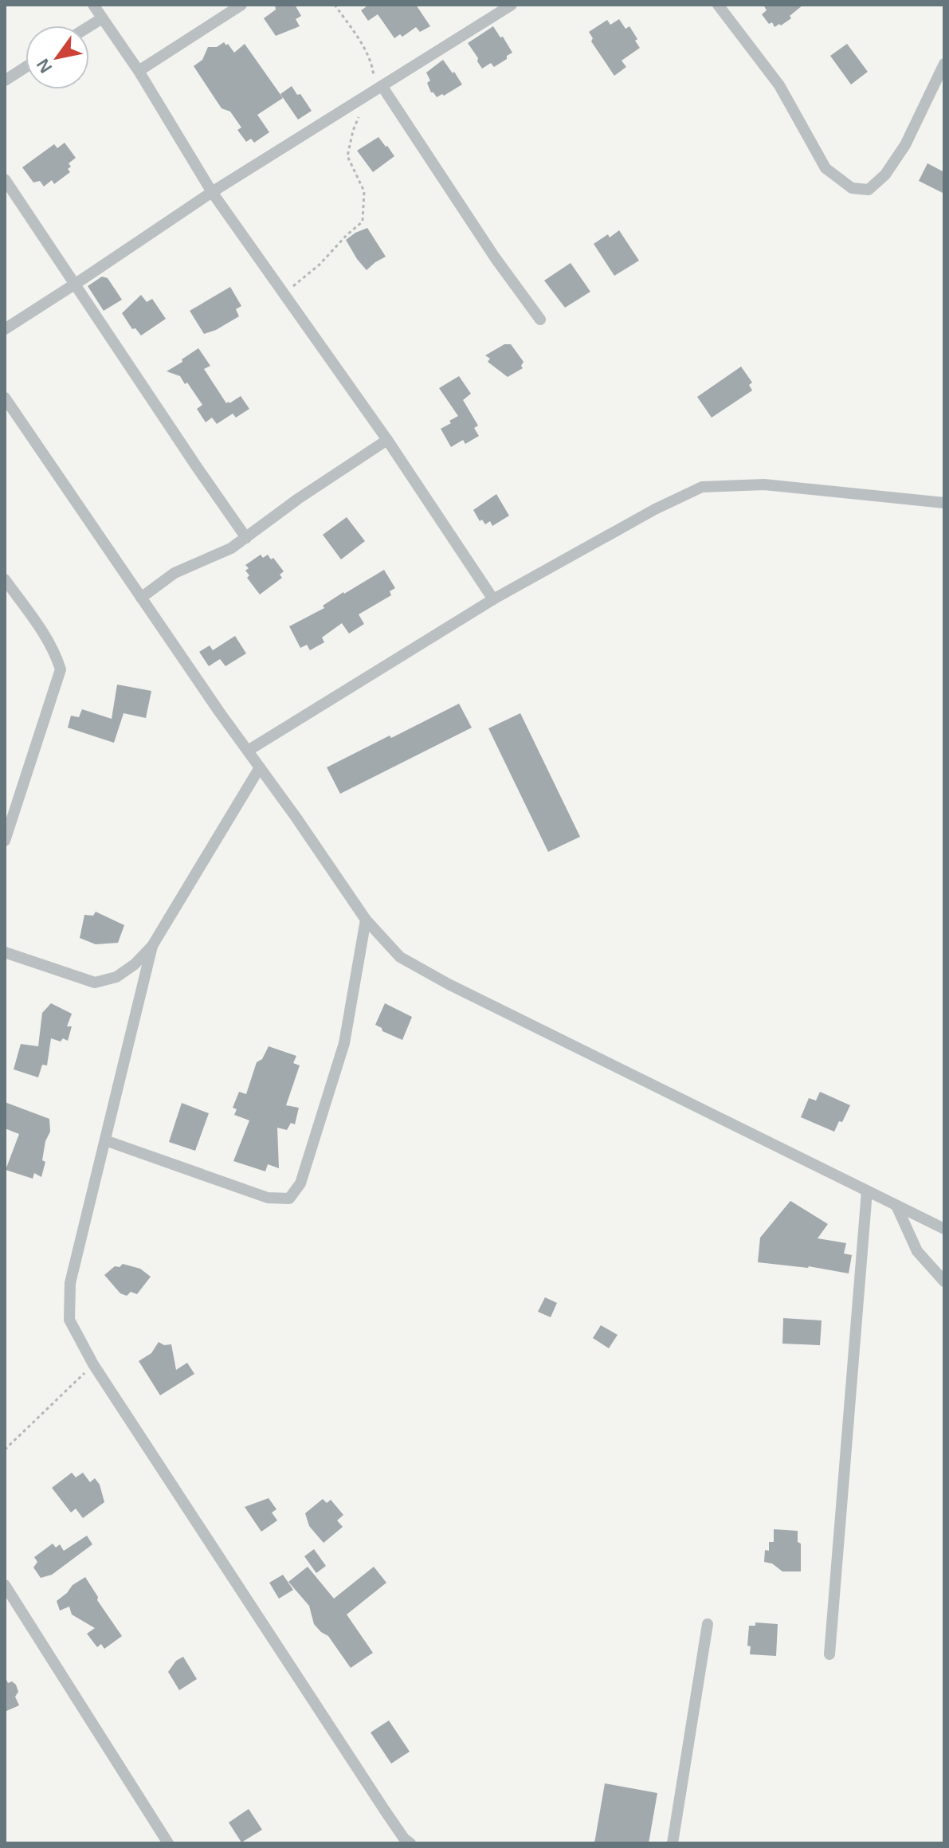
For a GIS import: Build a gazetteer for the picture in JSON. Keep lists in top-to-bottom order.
{
  "north": "bottom left"
}
